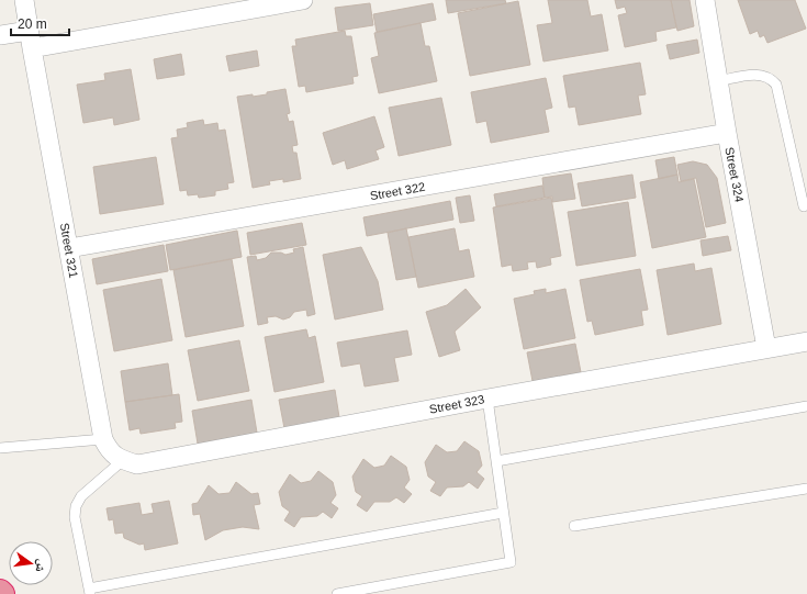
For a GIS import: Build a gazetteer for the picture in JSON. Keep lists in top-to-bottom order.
{
  "streets": {
    "street": [
      "Street 324",
      "Street 322",
      "Street 321",
      "Street 323"
    ]
  },
  "crossings": [
    ["Street 324", "Street 322"],
    ["Street 324", "Street 323"],
    ["Street 322", "Street 321"],
    ["Street 321", "Street 323"]
  ],
  "scale_bar": "20 m",
  "north": "right"
}
